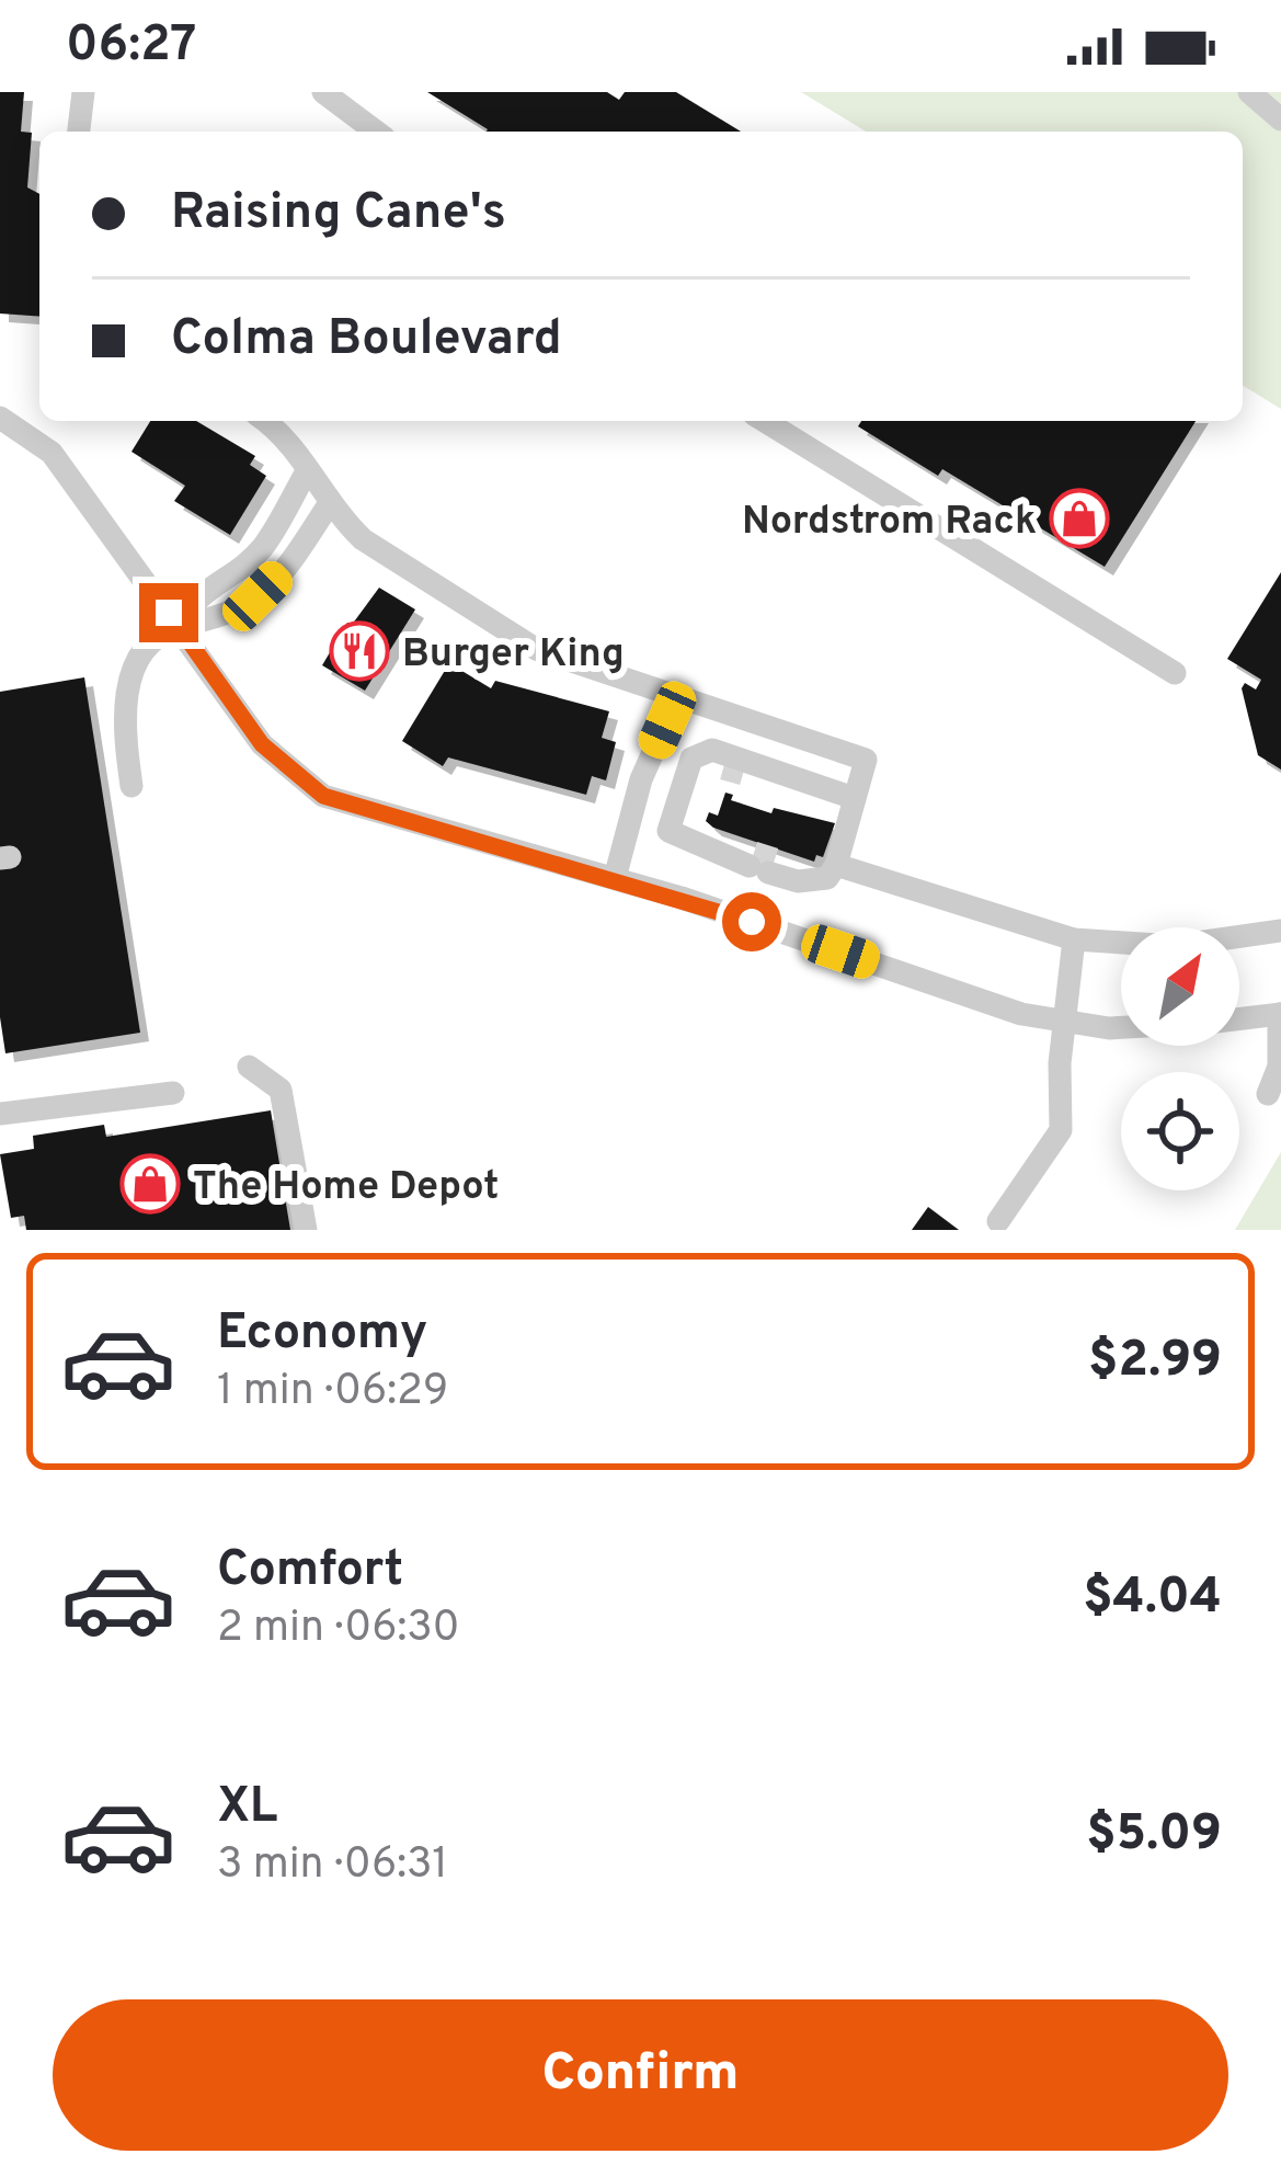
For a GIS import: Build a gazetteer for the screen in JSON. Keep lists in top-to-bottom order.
{
  "places": {
    "shop": ["Nordstrom Rack", "The Home Depot"],
    "restaurant": ["Burger King"]
  },
  "north": "top right",
  "page": {
    "status": "06:27",
    "banner": ["Raising Cane's", "Colma Boulevard"],
    "list": [
      {
        "name": "Economy",
        "note": "1 min · 06:29",
        "value": "$2.99"
      },
      {
        "name": "Comfort",
        "note": "2 min · 06:30",
        "value": "$4.04"
      },
      {
        "name": "XL",
        "note": "3 min · 06:31",
        "value": "$5.09"
      }
    ],
    "buttons": "Confirm"
  }
}
